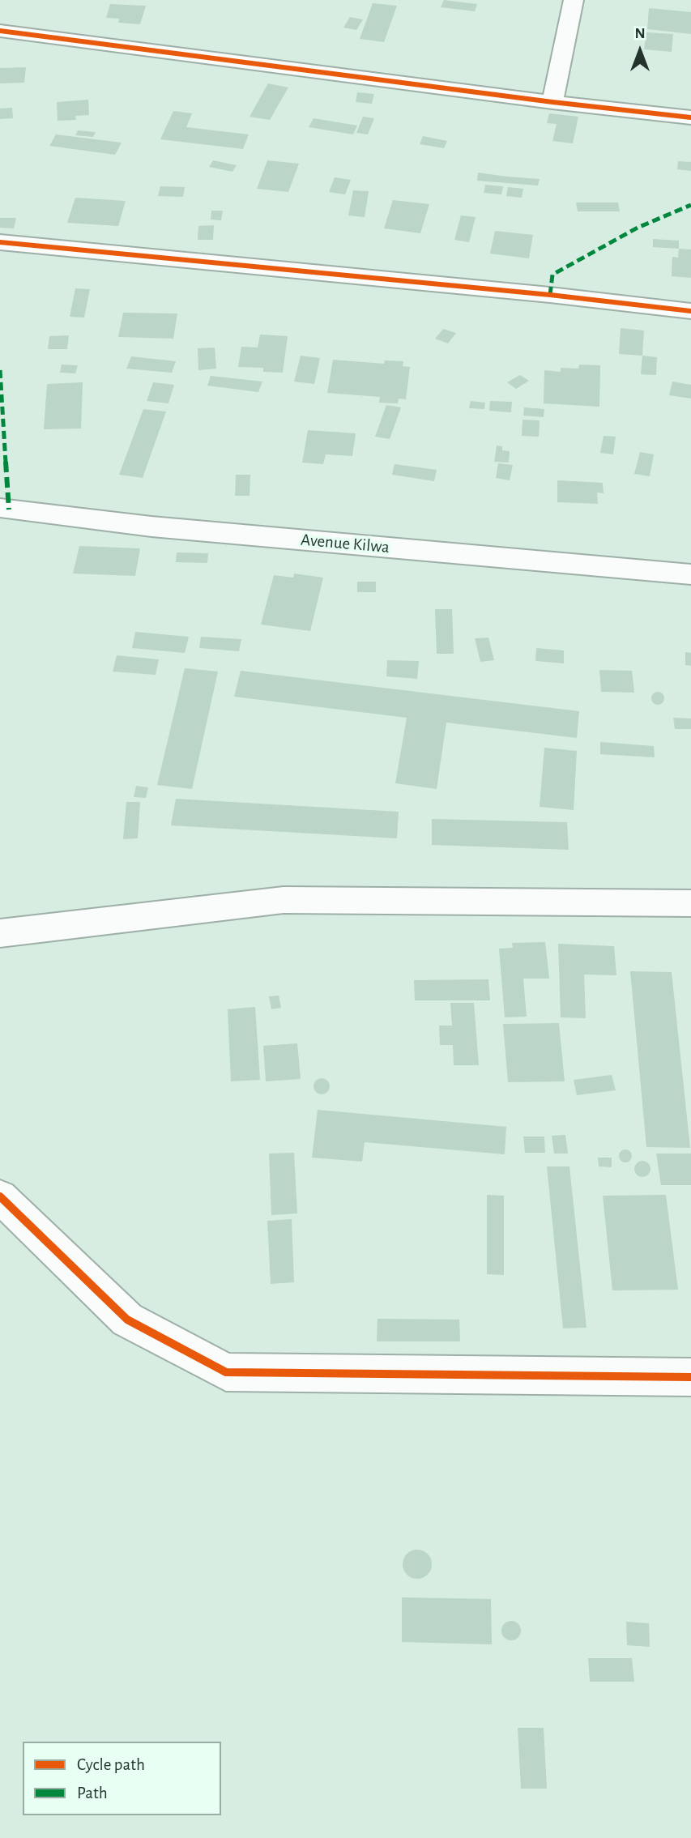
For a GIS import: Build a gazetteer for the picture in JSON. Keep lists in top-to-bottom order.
{
  "streets": {
    "street": ["Avenue Kilwa"]
  },
  "legend": ["Cycle path", "Path"],
  "north": "top"
}
